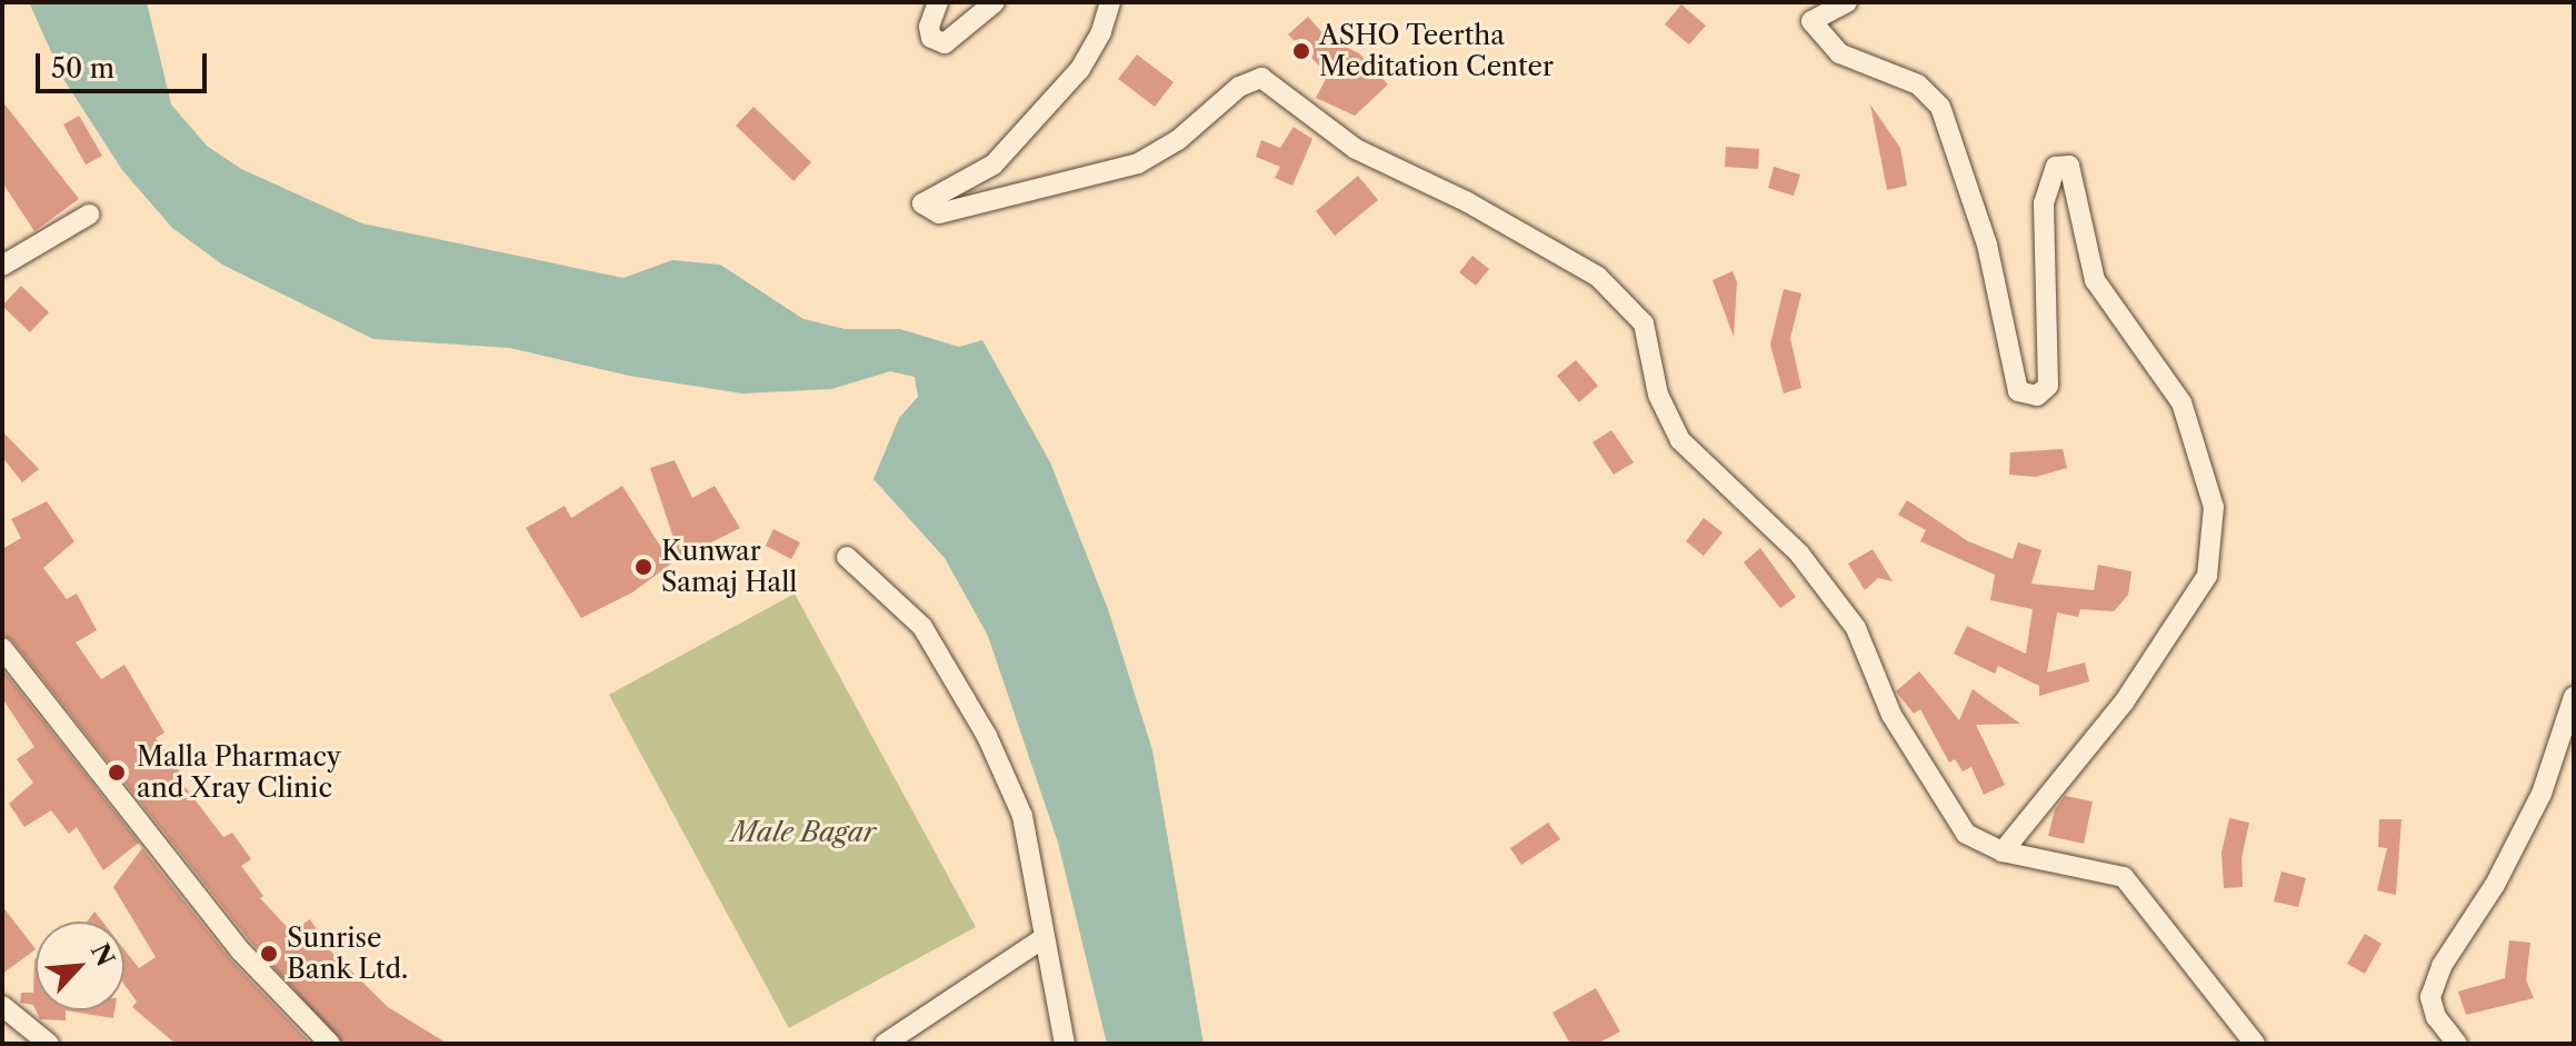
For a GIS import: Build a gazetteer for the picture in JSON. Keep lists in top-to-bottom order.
{
  "parks": ["Male Bagar"],
  "places": [
    "ASHO Teertha Meditation Center",
    "Kunwar Samaj Hall",
    "Malla Pharmacy and Xray Clinic",
    "Sunrise Bank Ltd."
  ],
  "scale_bar": "50 m",
  "north": "top right"
}
